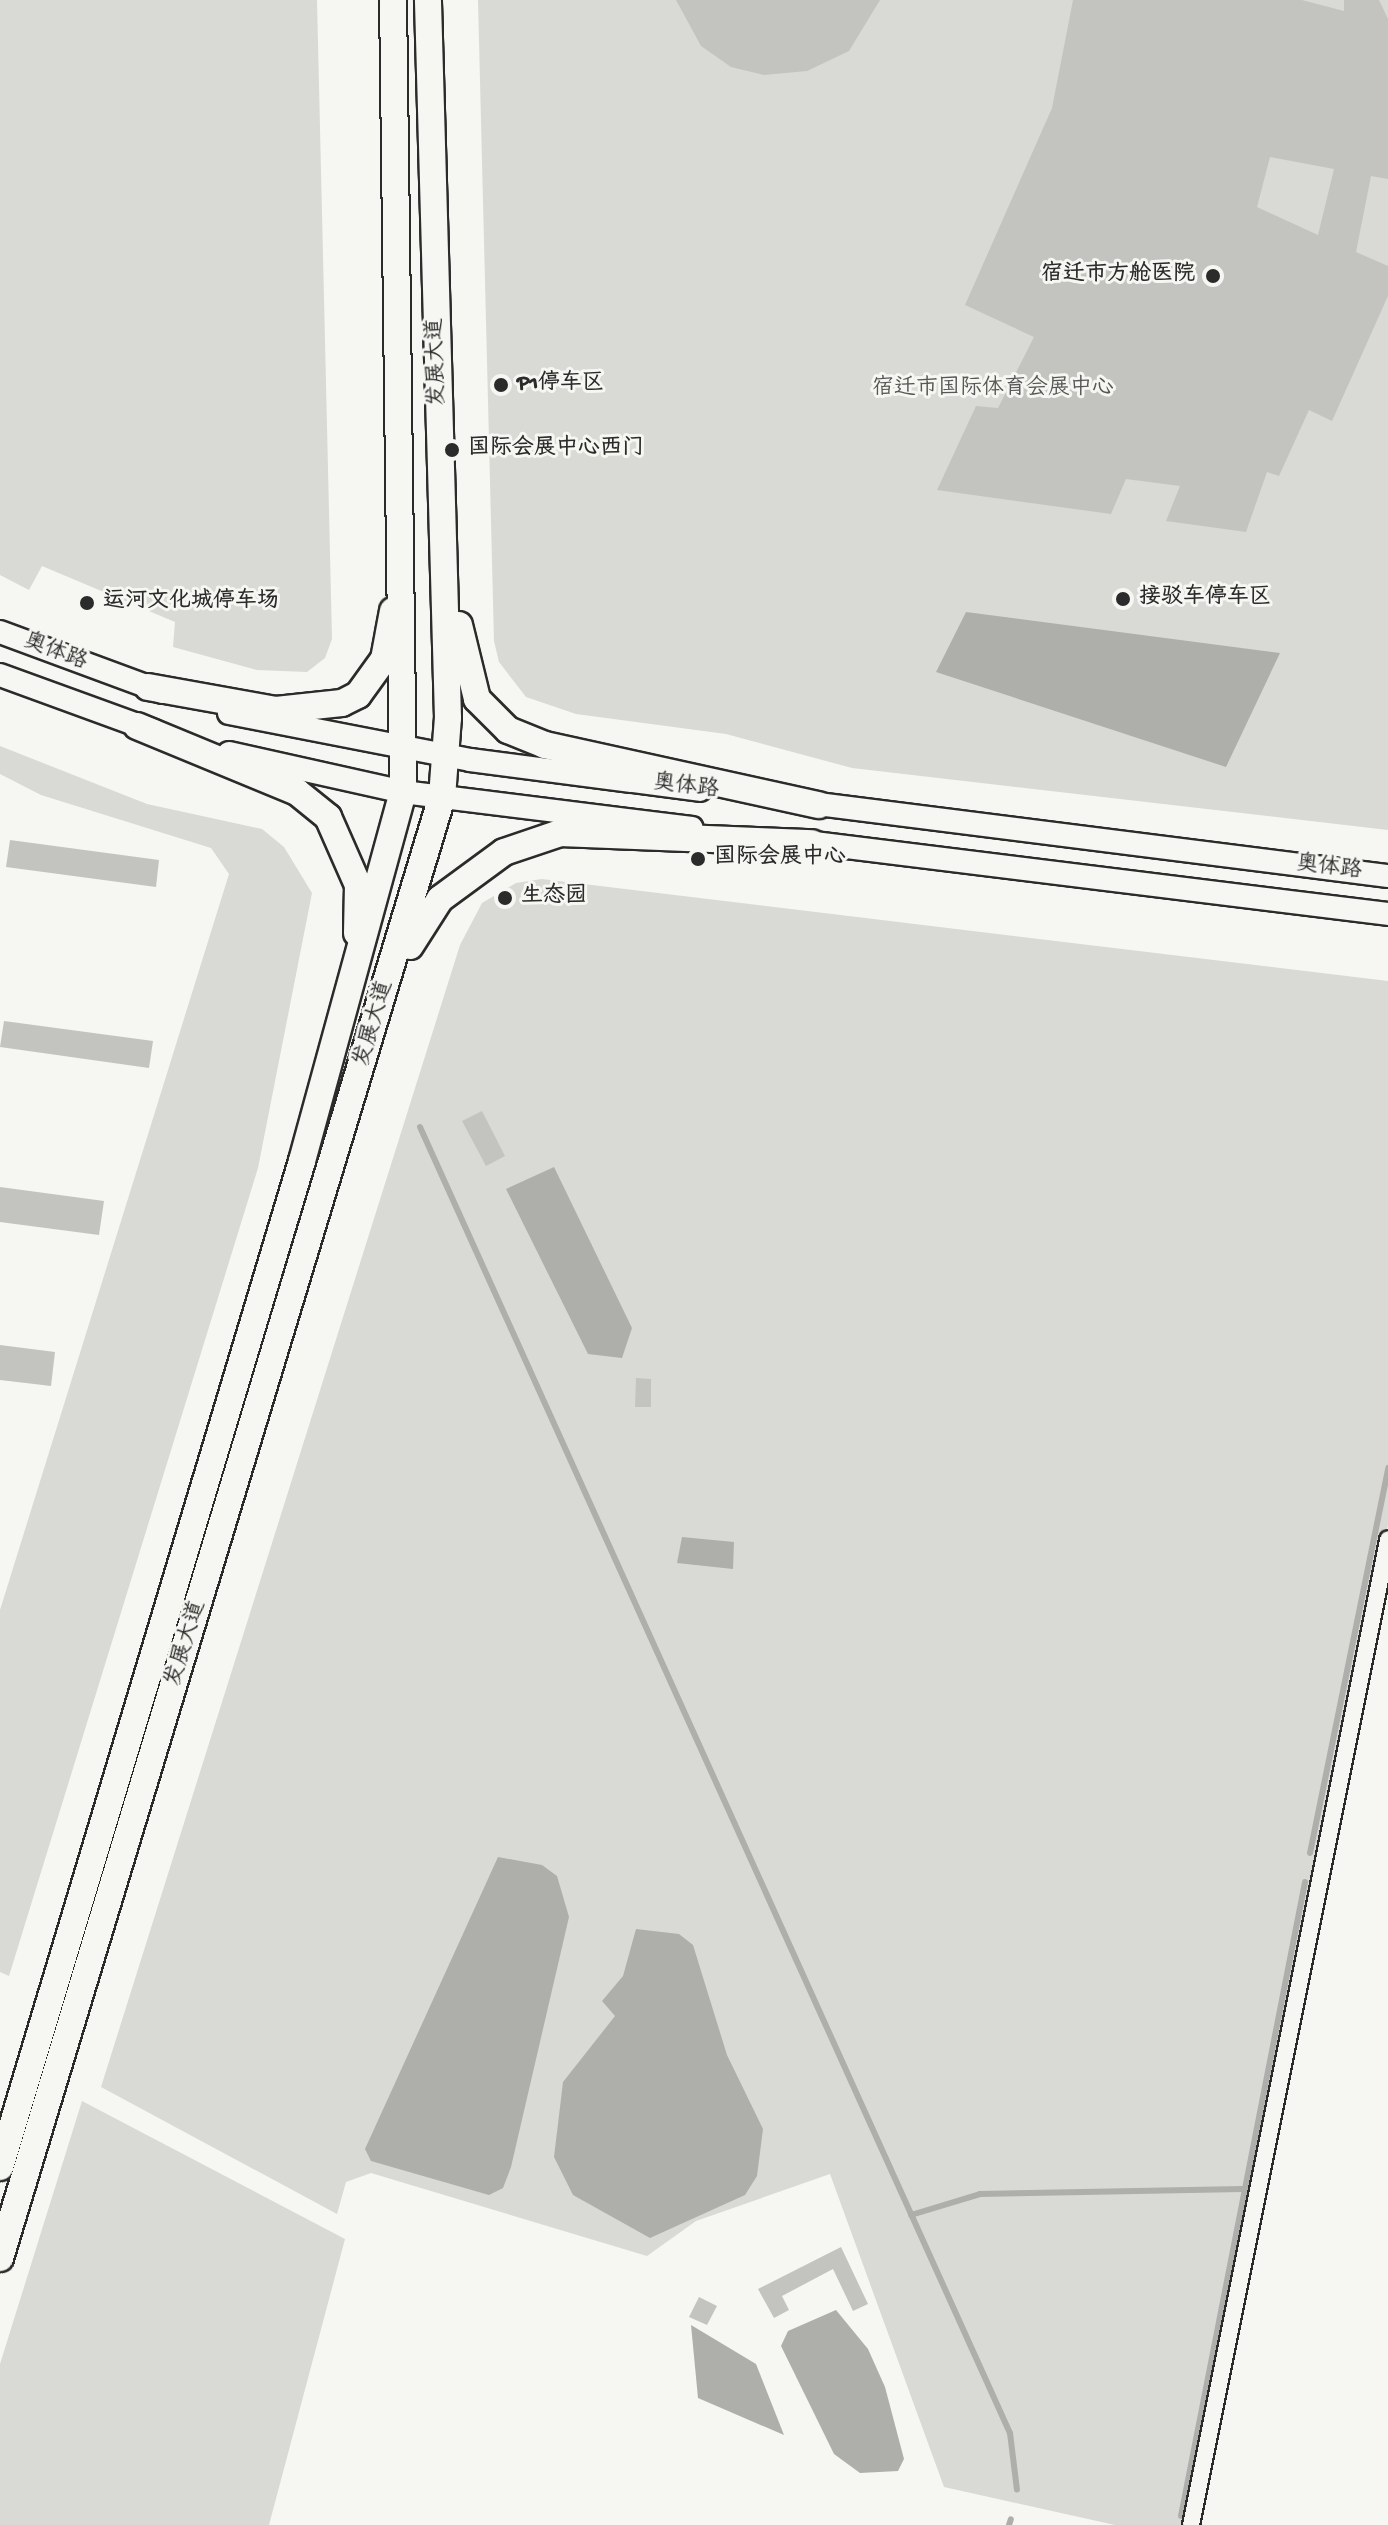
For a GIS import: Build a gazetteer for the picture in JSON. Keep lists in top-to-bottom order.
{
  "streets": {
    "main road": ["发展大道", "奥体路"]
  },
  "crossings": [
    ["发展大道", "奥体路"]
  ],
  "parks": ["宿迁市国际体育会展中心"],
  "places": [
    "宿迁市方舱医院",
    "P1停车区",
    "国际会展中心西门",
    "接驳车停车区",
    "运河文化城停车场",
    "国际会展中心",
    "生态园"
  ]
}
